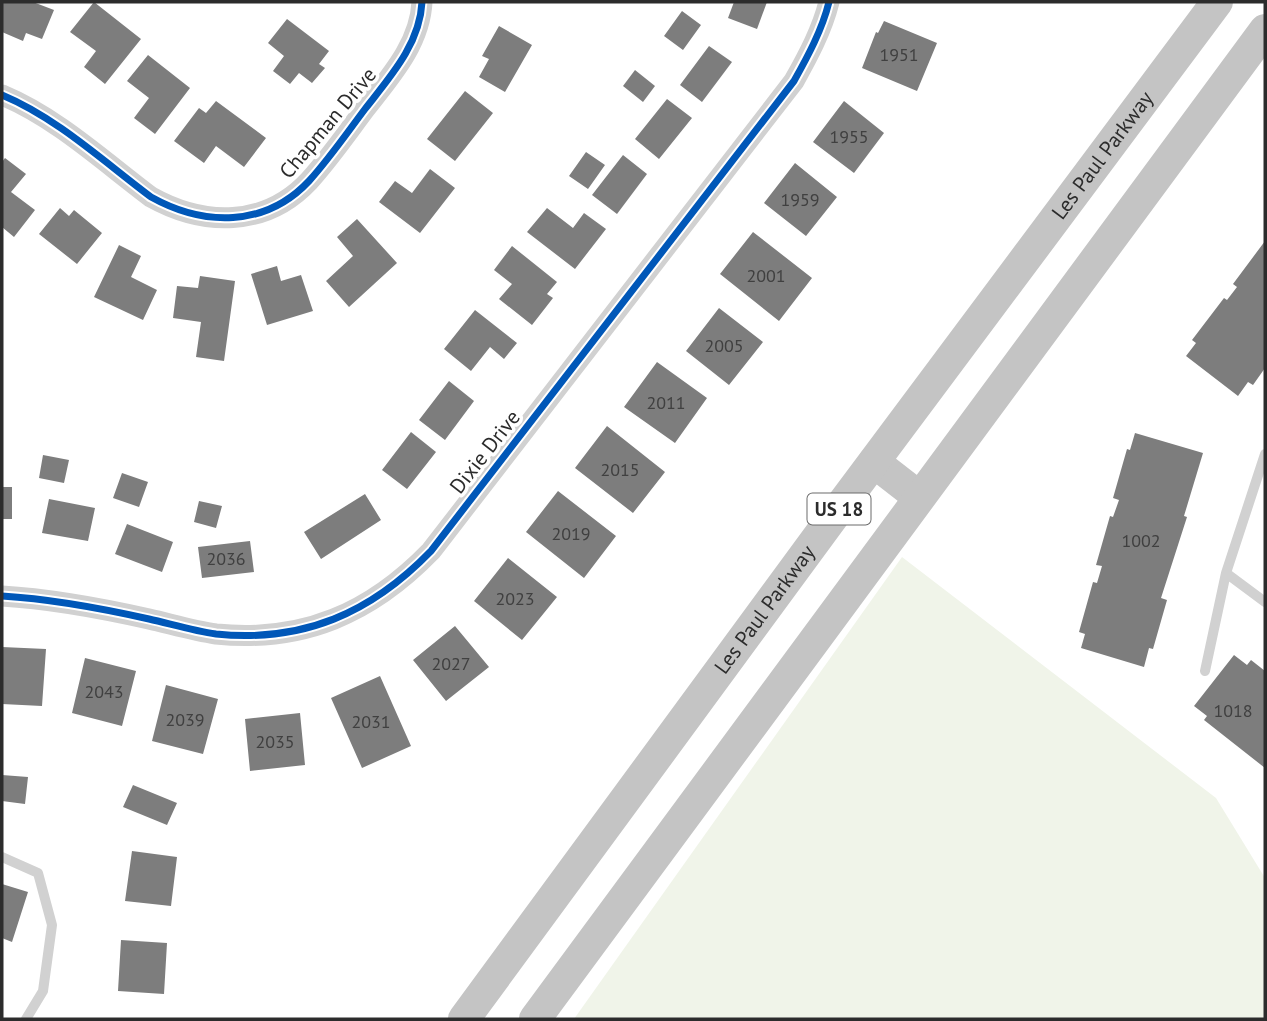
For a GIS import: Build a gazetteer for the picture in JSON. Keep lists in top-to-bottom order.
{
  "streets": {
    "main road": ["Les Paul Parkway", "US 18"],
    "street": ["Chapman Drive", "Dixie Drive"]
  },
  "house_numbers": [
    "1951",
    "1955",
    "1959",
    "2001",
    "2005",
    "2011",
    "2015",
    "2019",
    "1002",
    "2036",
    "2023",
    "2027",
    "2043",
    "1018",
    "2039",
    "2031",
    "2035"
  ]
}
